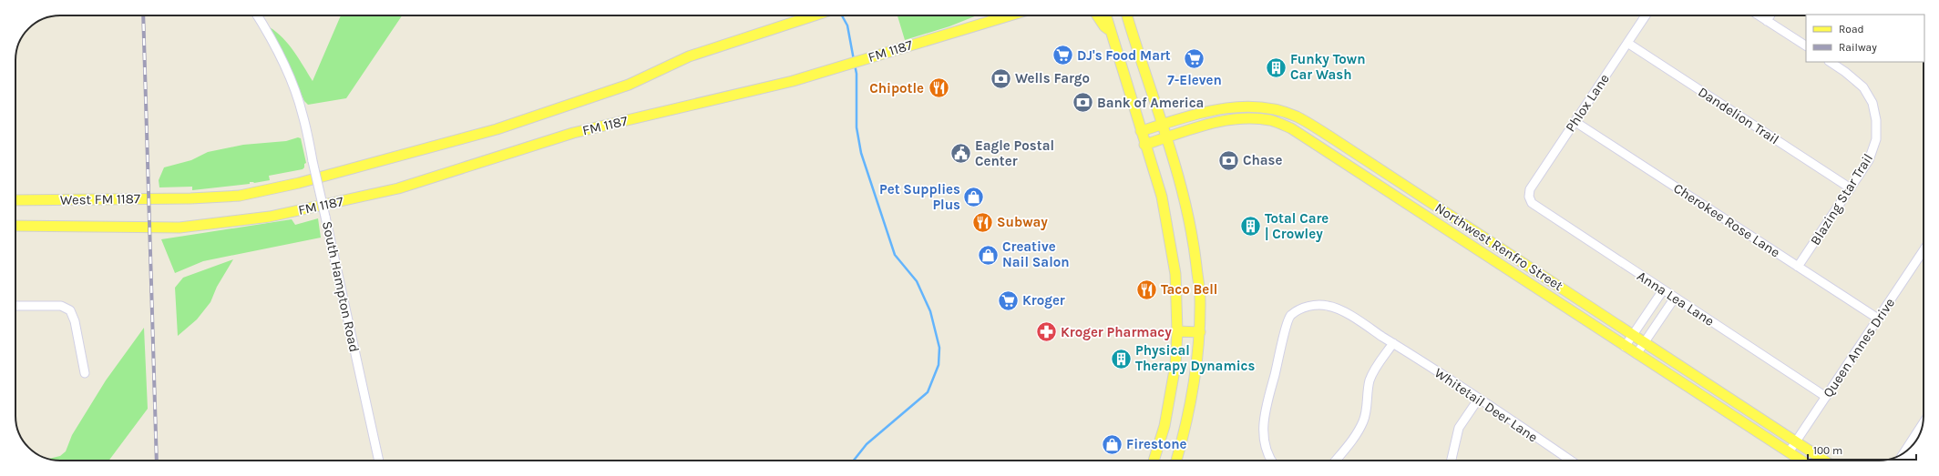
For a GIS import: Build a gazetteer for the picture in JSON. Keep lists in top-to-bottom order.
{
  "streets": {
    "main road": ["FM 1187", "West FM 1187", "Northwest Renfro Street"],
    "street": [
      "Phlox Lane",
      "Dandelion Trail",
      "Blazing Star Trail",
      "Cherokee Rose Lane",
      "South Hampton Road",
      "Anna Lea Lane",
      "Queen Annes Drive",
      "Whitetail Deer Lane"
    ]
  },
  "crossings": [
    ["FM 1187", "West FM 1187"],
    ["Phlox Lane", "Dandelion Trail"],
    ["Phlox Lane", "Cherokee Rose Lane"],
    ["Phlox Lane", "Anna Lea Lane"],
    ["Dandelion Trail", "Blazing Star Trail"],
    ["Blazing Star Trail", "Cherokee Rose Lane"],
    ["Cherokee Rose Lane", "Queen Annes Drive"],
    ["Northwest Renfro Street", "Queen Annes Drive"],
    ["Anna Lea Lane", "Queen Annes Drive"]
  ],
  "places": {
    "supermarket": ["DJ's Food Mart", "7-Eleven", "Kroger"],
    "building": ["Funky Town Car Wash", "Total Care | Crowley", "Physical Therapy Dynamics"],
    "bank": ["Wells Fargo", "Bank of America", "Chase"],
    "restaurant": ["Chipotle", "Subway", "Taco Bell"],
    "public building": ["Eagle Postal Center"],
    "shop": ["Pet Supplies Plus", "Creative Nail Salon", "Firestone"],
    "pharmacy": ["Kroger Pharmacy"]
  },
  "legend": ["Road", "Railway"],
  "scale_bar": "100 m"
}
